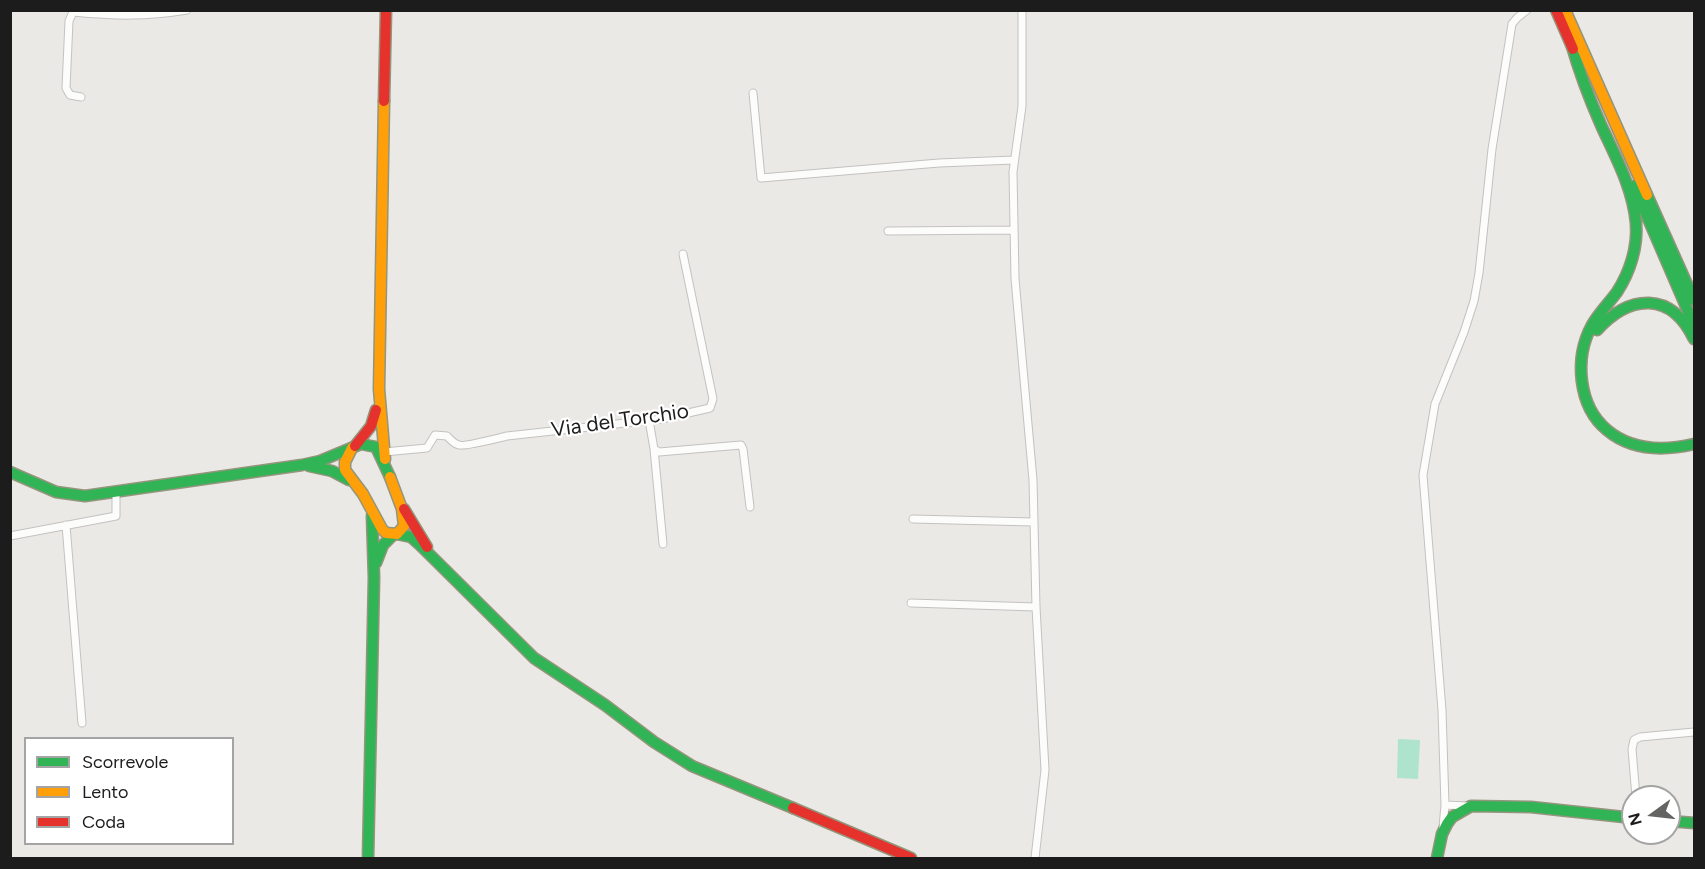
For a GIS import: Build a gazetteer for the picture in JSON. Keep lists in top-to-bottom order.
{
  "streets": {
    "street": ["Via del Torchio"]
  },
  "legend": ["Scorrevole", "Lento", "Coda"],
  "north": "left"
}
